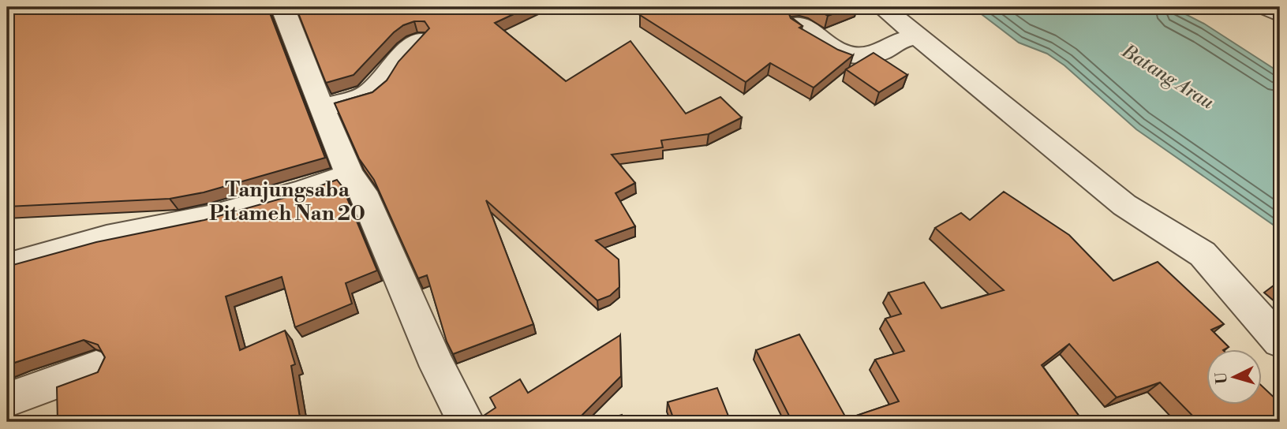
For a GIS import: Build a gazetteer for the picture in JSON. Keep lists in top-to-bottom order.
{
  "districts": ["Tanjungsaba Pitameh Nan 20"],
  "water": ["Batang Arau"],
  "north": "left"
}
